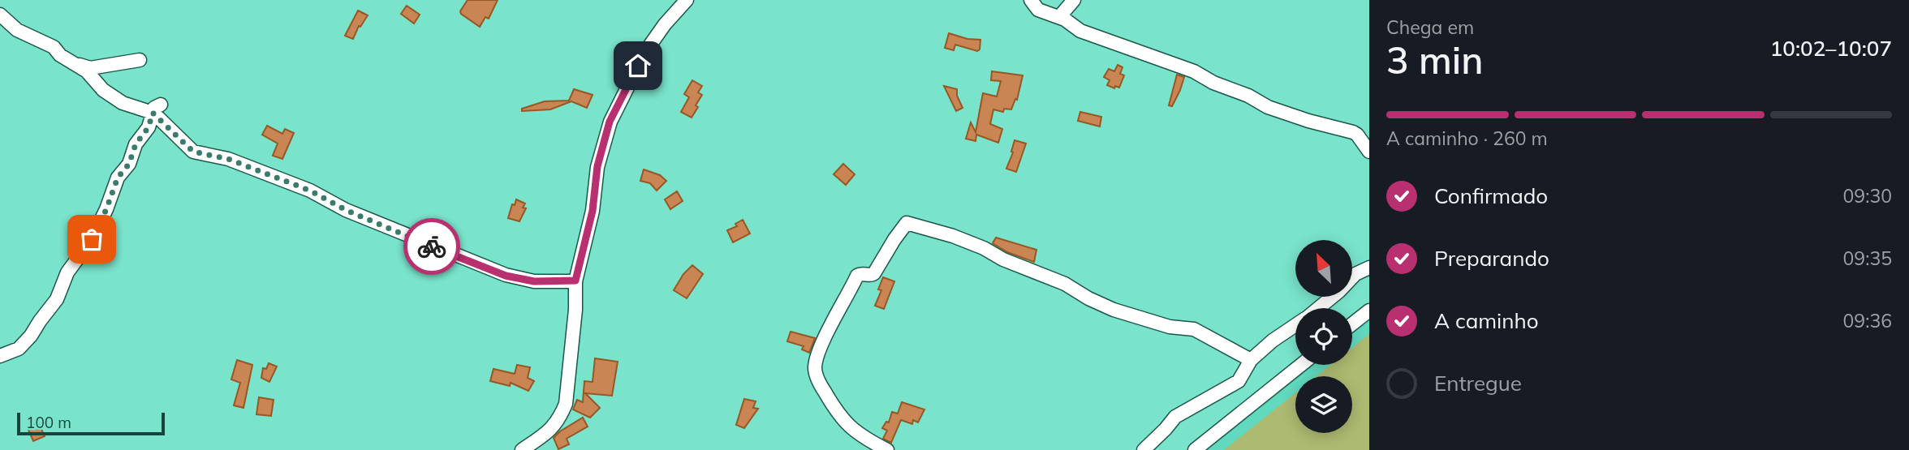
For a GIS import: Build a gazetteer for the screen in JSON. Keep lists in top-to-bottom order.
{
  "scale_bar": "100 m",
  "north": "top left",
  "page": {
    "heading": ["3 min", "Chega em", "10:02–10:07"],
    "bar": "A caminho · 260 m",
    "list": [
      ["Confirmado", "09:30"],
      ["Preparando", "09:35"],
      ["A caminho", "09:36"],
      "Entregue"
    ],
    "scale": "100 m"
  }
}
